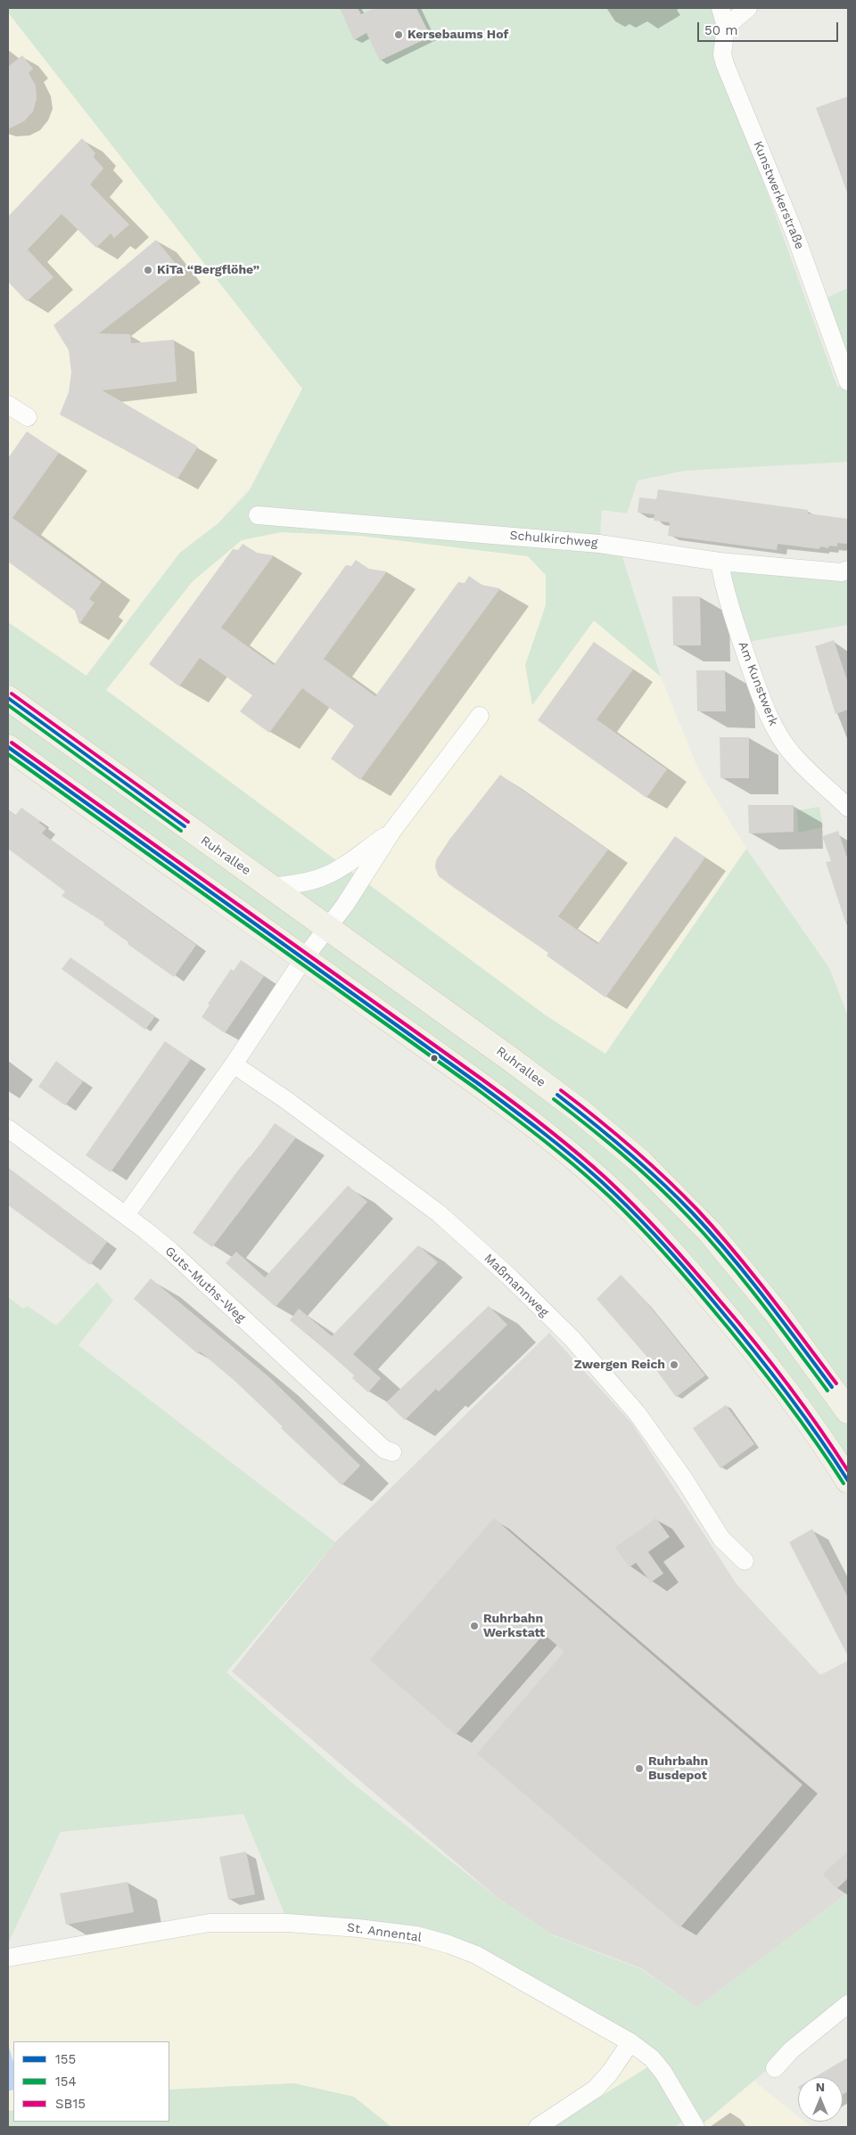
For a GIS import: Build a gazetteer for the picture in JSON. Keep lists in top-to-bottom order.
{
  "streets": {
    "main road": ["Ruhrallee"],
    "street": [
      "Kunstwerkerstraße",
      "Schulkirchweg",
      "Am Kunstwerk",
      "Guts-Muths-Weg",
      "Maßmannweg",
      "St. Annental"
    ]
  },
  "crossings": [
    ["Schulkirchweg", "Am Kunstwerk"]
  ],
  "places": [
    "Kersebaums Hof",
    "KiTa “Bergflöhe”",
    "Zwergen Reich",
    "Ruhrbahn Werkstatt",
    "Ruhrbahn Busdepot"
  ],
  "lines": ["transit line SB15", "transit line 155", "transit line 154"],
  "legend": ["155", "154", "SB15"],
  "scale_bar": "50 m",
  "north": "top"
}
